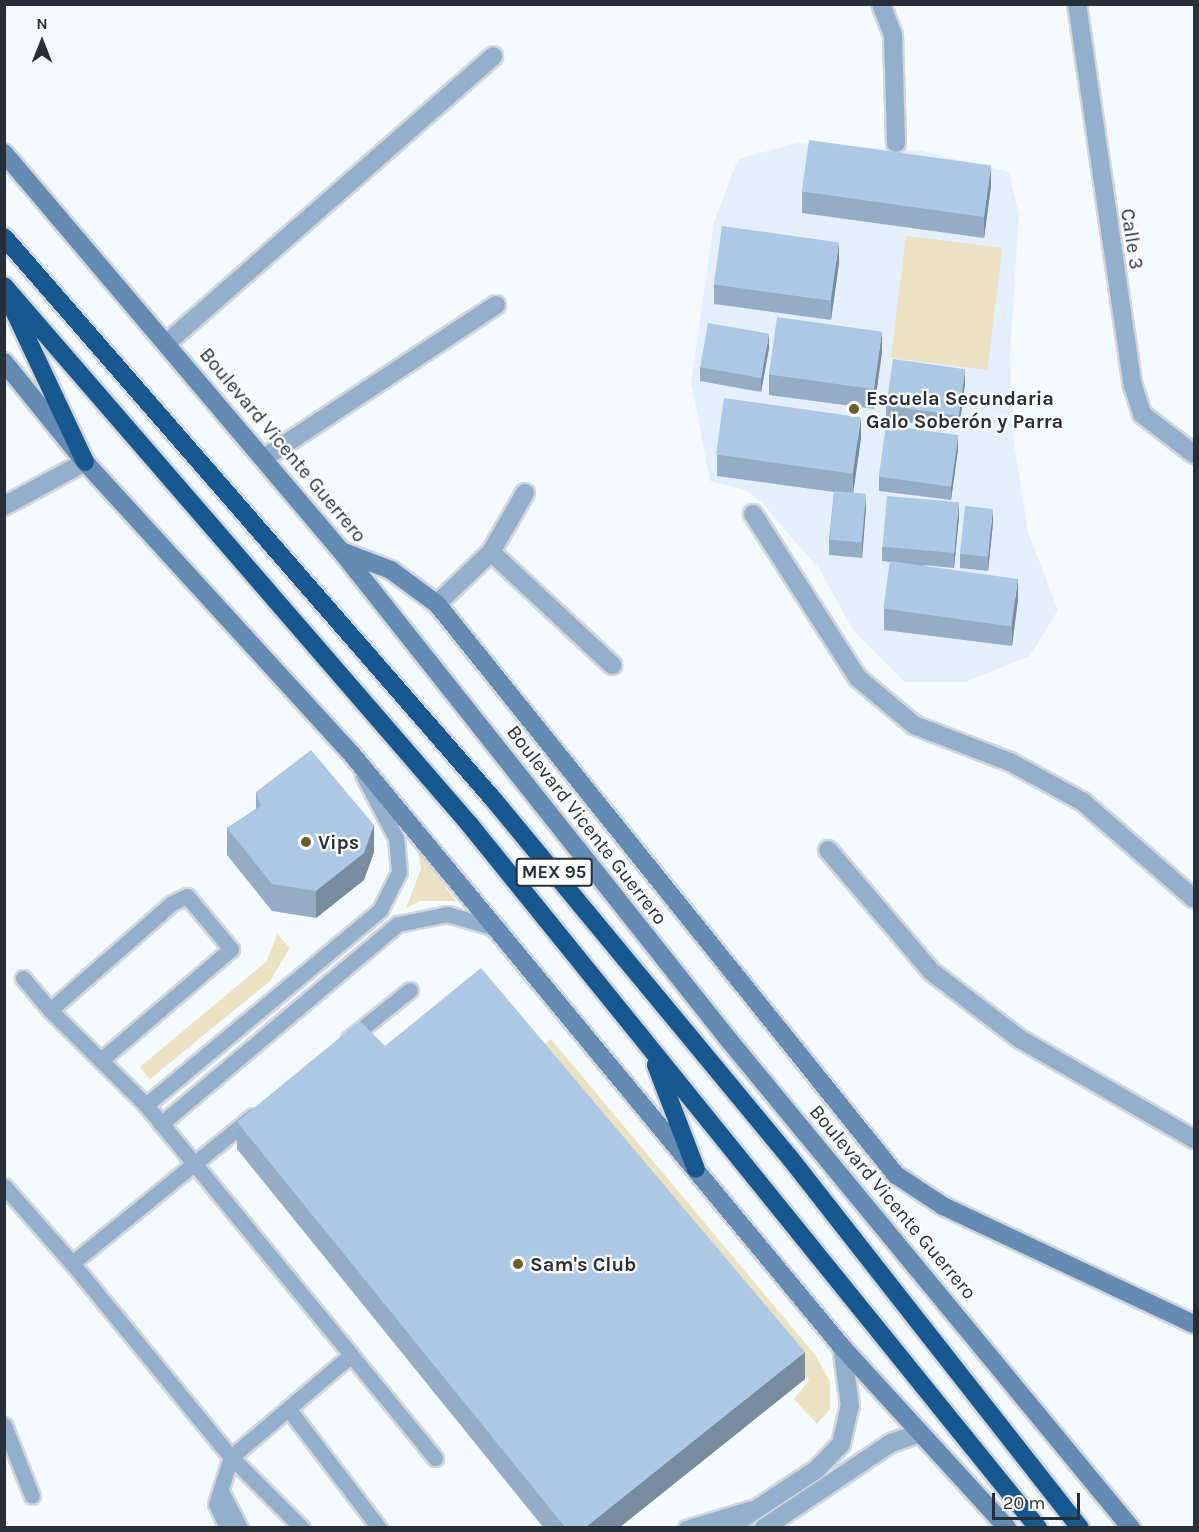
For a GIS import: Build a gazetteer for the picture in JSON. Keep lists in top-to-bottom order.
{
  "streets": {
    "highway": ["MEX 95"],
    "main road": ["Boulevard Vicente Guerrero"],
    "street": ["Calle 3"]
  },
  "places": ["Escuela Secundaria Galo Soberón y Parra", "Vips", "Sam's Club"],
  "scale_bar": "20 m",
  "north": "top"
}
